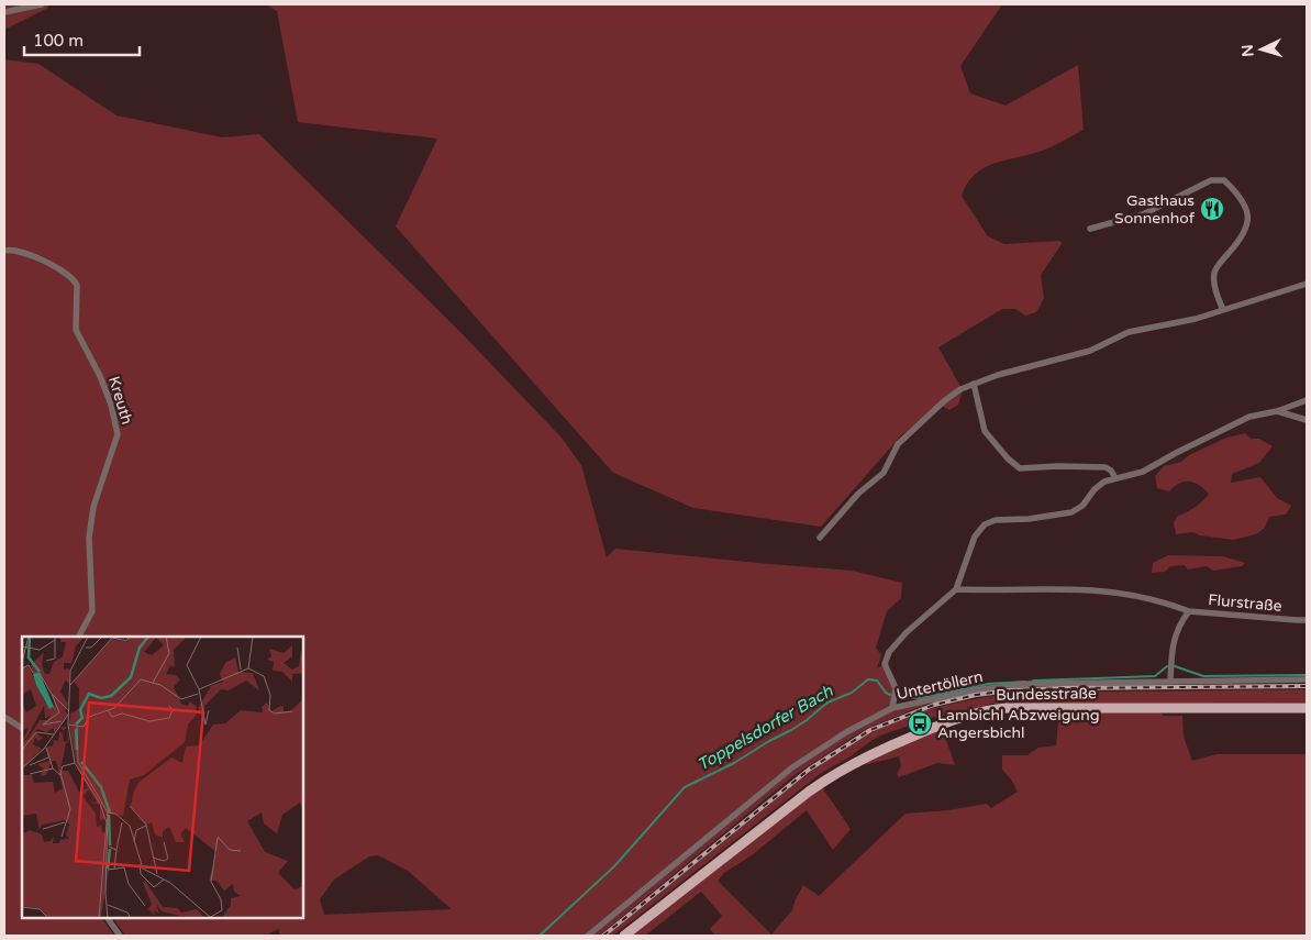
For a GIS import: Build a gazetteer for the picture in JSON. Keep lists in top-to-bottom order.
{
  "streets": {
    "main road": ["Bundesstraße"],
    "street": ["Kreuth", "Flurstraße", "Untertöllern"]
  },
  "crossings": [
    ["Flurstraße", "Untertöllern"]
  ],
  "water": ["Toppelsdorfer Bach"],
  "places": {
    "restaurant": ["Gasthaus Sonnenhof"],
    "bus stop": ["Lambichl Abzweigung Angersbichl"]
  },
  "scale_bar": "100 m",
  "north": "left"
}
